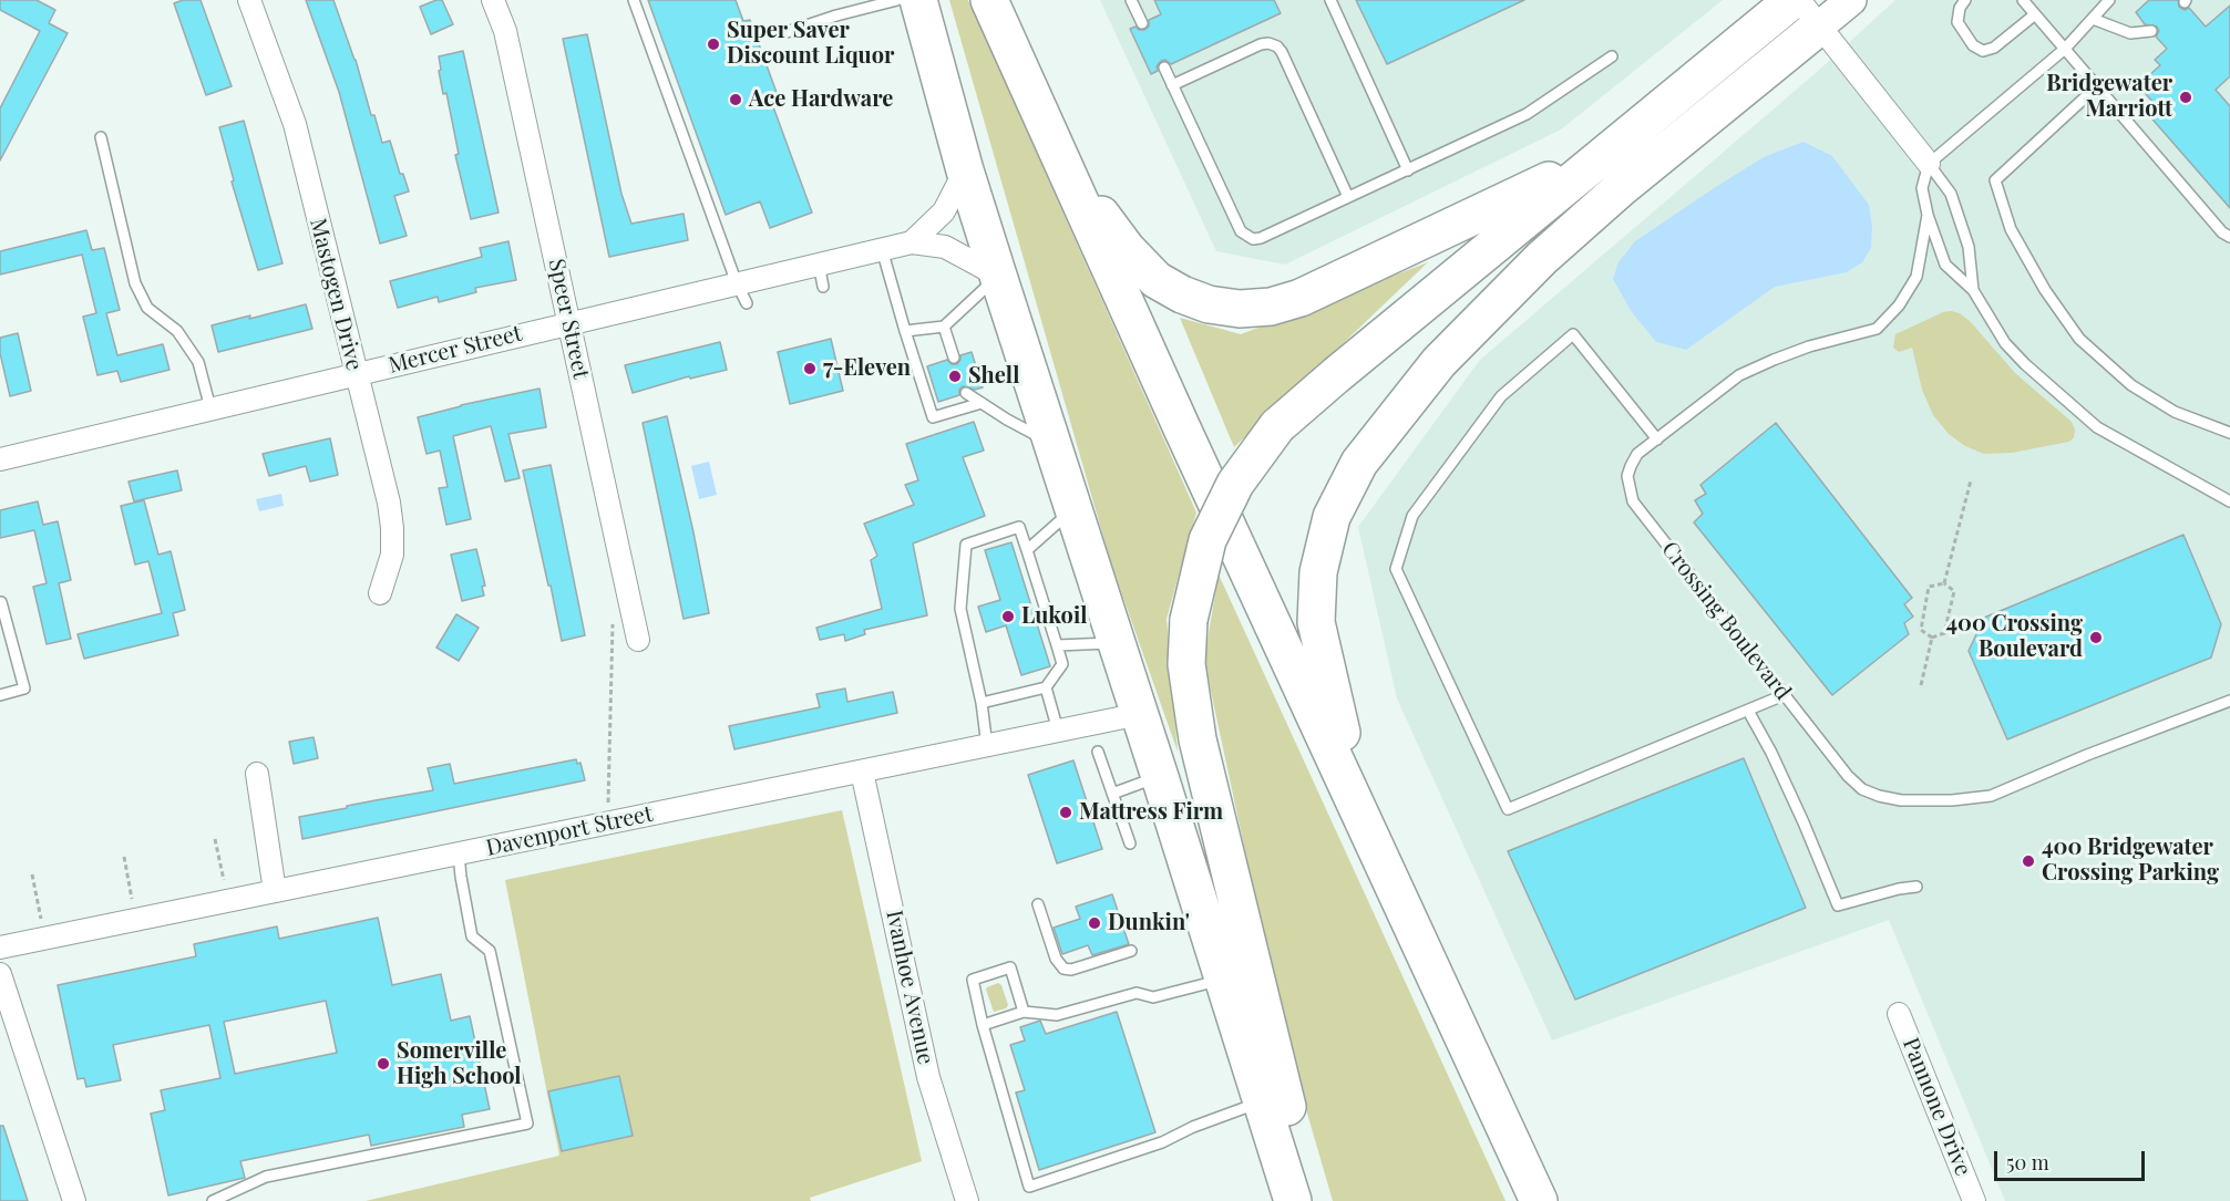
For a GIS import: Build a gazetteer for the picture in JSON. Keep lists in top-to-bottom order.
{
  "streets": {
    "street": [
      "Mastogen Drive",
      "Speer Street",
      "Mercer Street",
      "Crossing Boulevard",
      "Davenport Street",
      "Ivanhoe Avenue",
      "Pannone Drive"
    ]
  },
  "crossings": [
    ["Mastogen Drive", "Mercer Street"],
    ["Speer Street", "Mercer Street"],
    ["Davenport Street", "Ivanhoe Avenue"]
  ],
  "places": [
    "Super Saver Discount Liquor",
    "Bridgewater Marriott",
    "Ace Hardware",
    "7-Eleven",
    "Shell",
    "Lukoil",
    "400 Crossing Boulevard",
    "Mattress Firm",
    "400 Bridgewater Crossing Parking",
    "Dunkin'",
    "Somerville High School"
  ],
  "scale_bar": "50 m"
}
